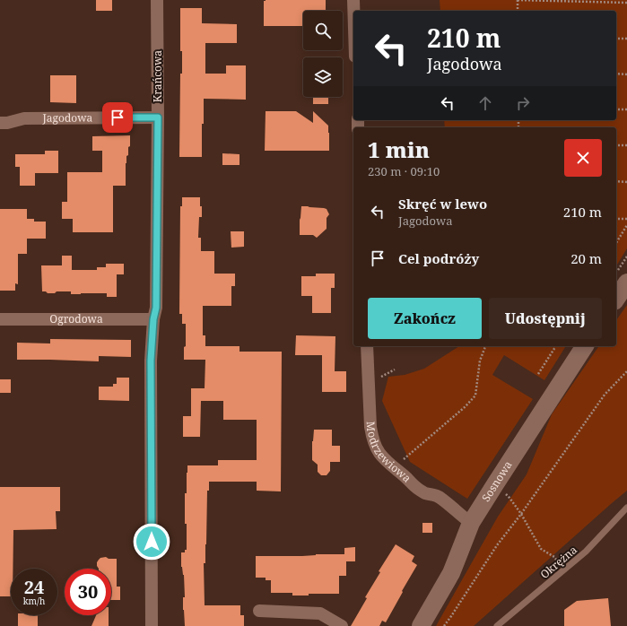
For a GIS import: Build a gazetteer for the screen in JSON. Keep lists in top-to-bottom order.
{
  "streets": {
    "street": [
      "Krańcowa",
      "Jagodowa",
      "Ogrodowa",
      "Modrzewiowa",
      "Sosnowa"
    ],
    "lane": ["Okrężna"]
  },
  "crossings": [
    ["Krańcowa", "Jagodowa"],
    ["Krańcowa", "Ogrodowa"],
    ["Modrzewiowa", "Sosnowa"]
  ],
  "page": {
    "turn": ["210 m", "Jagodowa"],
    "heading": ["1 min", "230 m · 09:10"],
    "list": [
      {
        "name": "Skręć w lewo",
        "note": "Jagodowa",
        "value": "210 m"
      },
      {
        "name": "Cel podróży",
        "value": "20 m"
      }
    ],
    "buttons": ["Zakończ", "Udostępnij"],
    "speed": "24 km/h",
    "limit": "30"
  }
}
